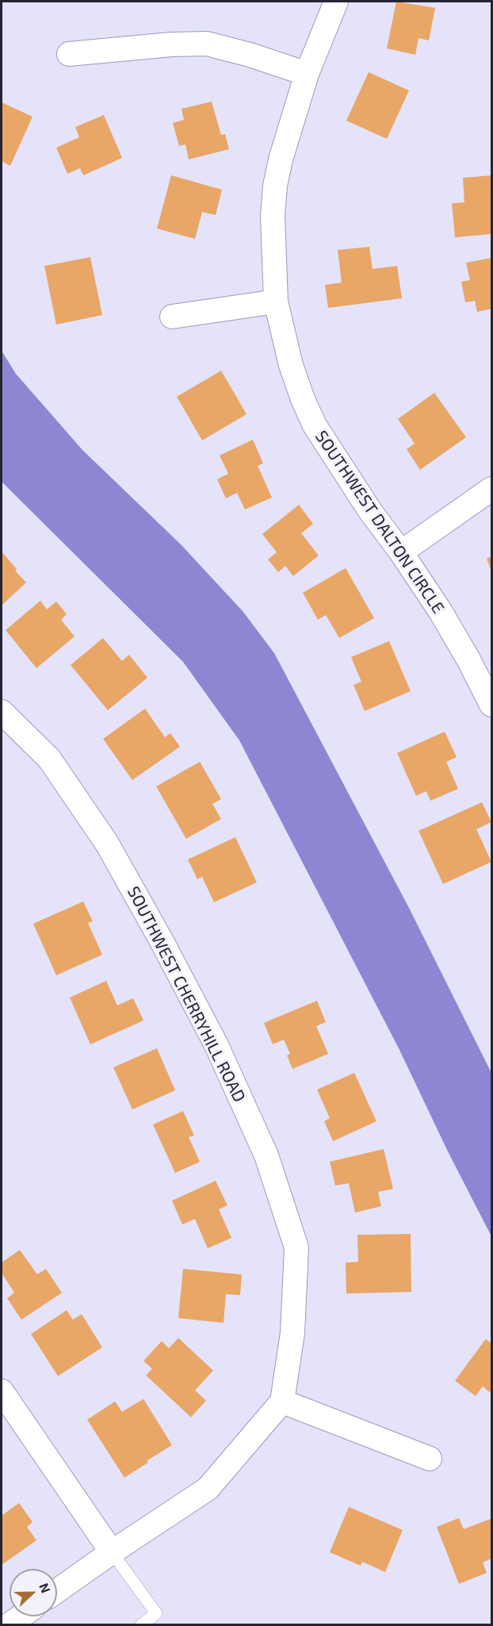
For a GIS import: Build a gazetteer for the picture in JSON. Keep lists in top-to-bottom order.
{
  "streets": {
    "street": ["SOUTHWEST DALTON CIRCLE", "SOUTHWEST CHERRYHILL ROAD"]
  },
  "north": "right"
}
